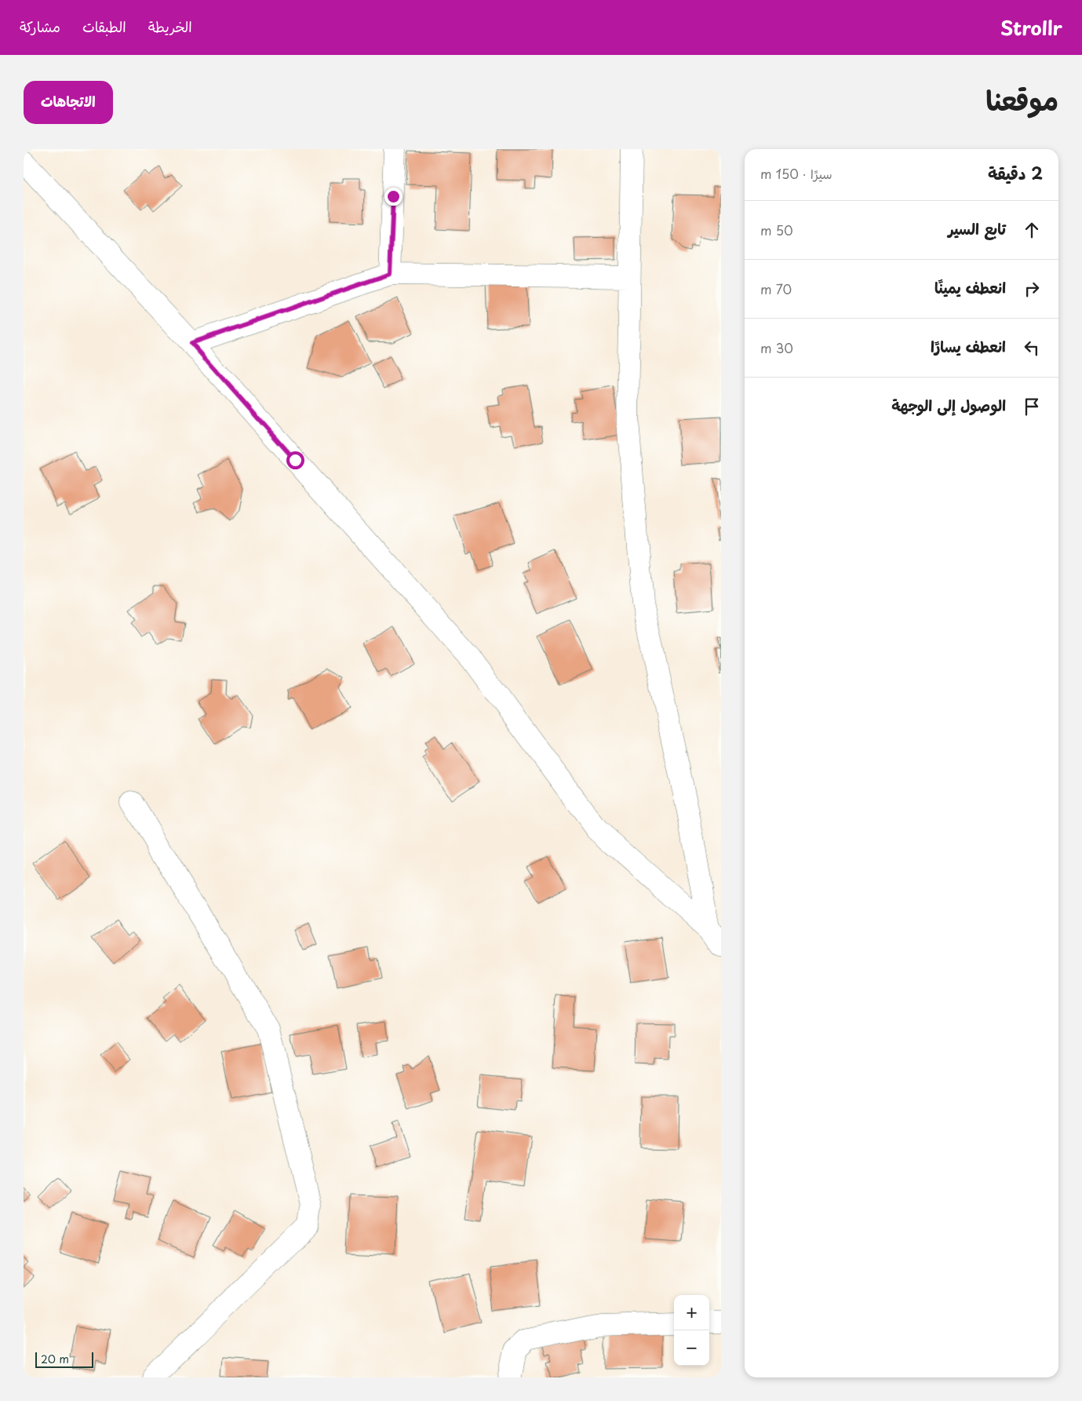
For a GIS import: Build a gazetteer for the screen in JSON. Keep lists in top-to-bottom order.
{
  "scale_bar": "20 m",
  "page": {
    "header": "Strollr",
    "nav": ["الخريطة", "الطبقات", "مشاركة"],
    "title": "موقعنا",
    "buttons": "الاتجاهات",
    "heading": ["2 دقيقة", "سيرًا · 150 m"],
    "list": [
      ["تابع السير", "50 m"],
      ["انعطف يمينًا", "70 m"],
      ["انعطف يسارًا", "30 m"],
      "الوصول إلى الوجهة"
    ],
    "map_buttons": ["+", "−"],
    "scale": "20 m"
  }
}
